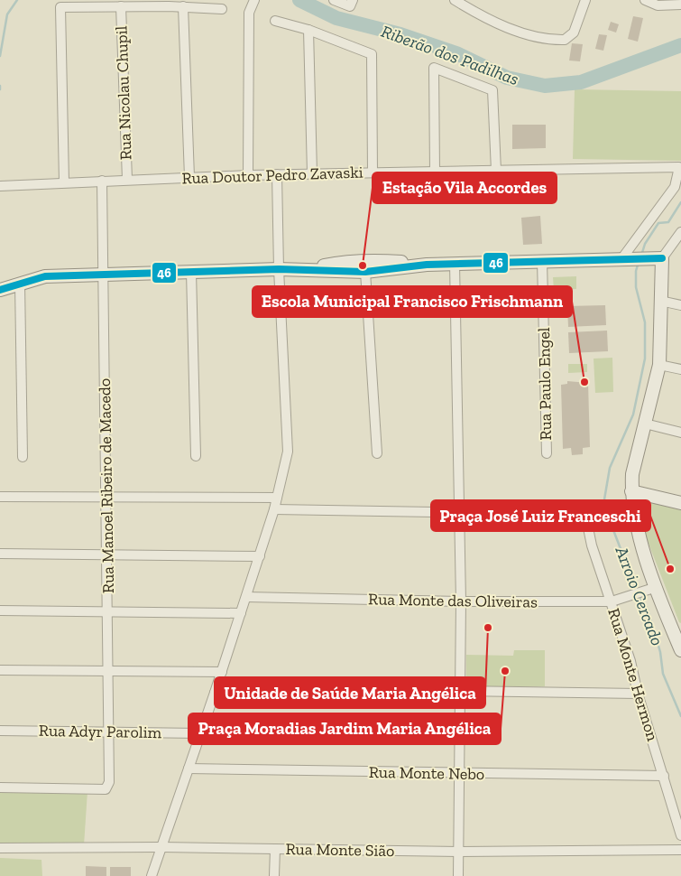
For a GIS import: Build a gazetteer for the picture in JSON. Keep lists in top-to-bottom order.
{
  "streets": {
    "street": [
      "Rua Nicolau Chupil",
      "Rua Doutor Pedro Zavaski",
      "Rua Paulo Engel",
      "Rua Manoel Ribeiro de Macedo",
      "Rua Monte das Oliveiras",
      "Rua Monte Hermon",
      "Rua Adyr Parolim",
      "Rua Monte Nebo",
      "Rua Monte Sião"
    ]
  },
  "crossings": [
    ["Rua Nicolau Chupil", "Rua Doutor Pedro Zavaski"],
    ["Rua Doutor Pedro Zavaski", "Rua Manoel Ribeiro de Macedo"],
    ["Rua Manoel Ribeiro de Macedo", "Rua Adyr Parolim"],
    ["Rua Monte das Oliveiras", "Rua Monte Hermon"],
    ["Rua Monte Hermon", "Rua Monte Nebo"]
  ],
  "water": ["Riberão dos Padilhas", "Arroio Cercado"],
  "places": [
    "Estação Vila Accordes",
    "Escola Municipal Francisco Frischmann",
    "Praça José Luiz Franceschi",
    "Unidade de Saúde Maria Angélica",
    "Praça Moradias Jardim Maria Angélica"
  ],
  "lines": ["transit line 46"]
}
